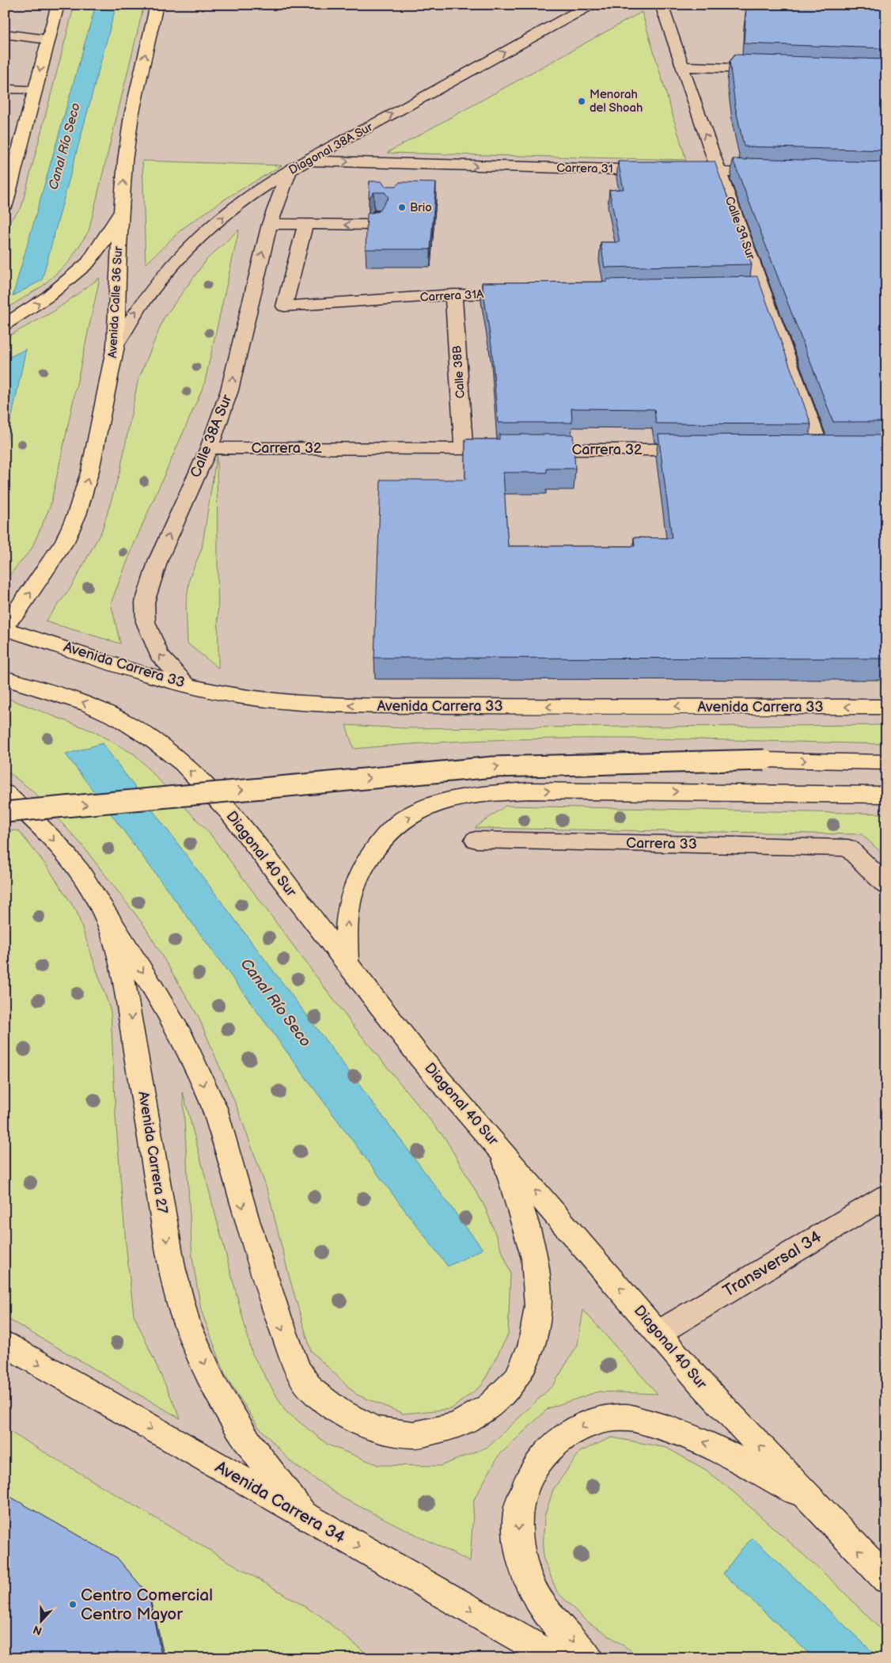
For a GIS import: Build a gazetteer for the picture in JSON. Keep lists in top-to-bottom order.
{
  "streets": {
    "main road": [
      "Avenida Calle 36 Sur",
      "Avenida Carrera 33",
      "Diagonal 40 Sur",
      "Avenida Carrera 27",
      "Avenida Carrera 34"
    ],
    "street": [
      "Diagonal 38A Sur",
      "Carrera 31",
      "Calle 39 Sur",
      "Carrera 31A",
      "Calle 38B",
      "Calle 38A Sur",
      "Carrera 32",
      "Carrera 33",
      "Transversal 34"
    ]
  },
  "crossings": [
    ["Diagonal 38A Sur", "Carrera 31"],
    ["Diagonal 38A Sur", "Avenida Calle 36 Sur"],
    ["Diagonal 38A Sur", "Calle 38A Sur"],
    ["Carrera 31", "Calle 39 Sur"],
    ["Carrera 31A", "Calle 38B"],
    ["Calle 38B", "Carrera 32"],
    ["Calle 38A Sur", "Carrera 32"],
    ["Calle 38A Sur", "Avenida Carrera 33"],
    ["Diagonal 40 Sur", "Transversal 34"],
    ["Avenida Carrera 27", "Avenida Carrera 34"]
  ],
  "one_way": [
    "Diagonal 38A Sur",
    "Carrera 31",
    "Calle 38A Sur",
    "Diagonal 40 Sur",
    "Avenida Carrera 27",
    "Avenida Carrera 34"
  ],
  "water": ["Canal Río Seco"],
  "places": ["Menorah del Shoah", "Brio", "Centro Comercial Centro Mayor"],
  "north": "bottom"
}
